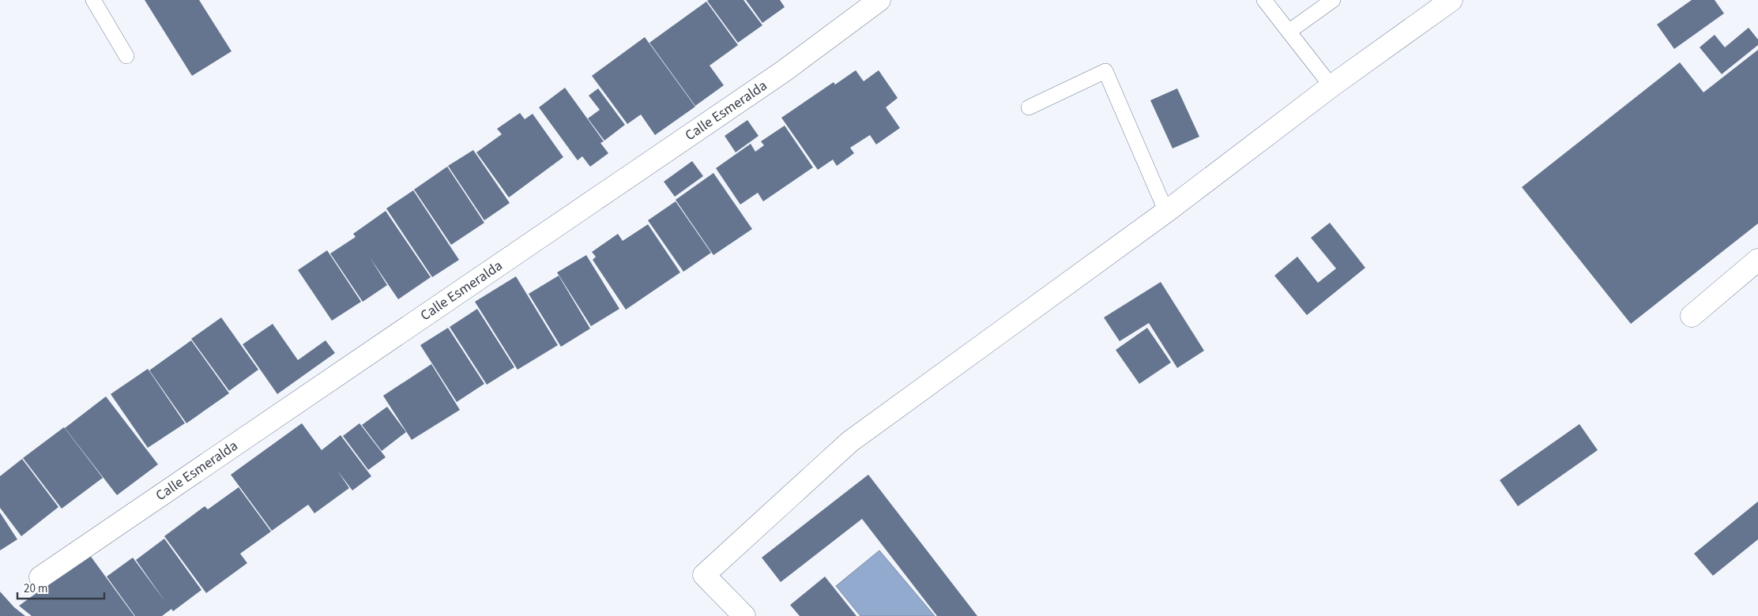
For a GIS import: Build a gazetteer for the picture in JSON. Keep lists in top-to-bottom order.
{
  "streets": {
    "street": ["Calle Esmeralda"]
  },
  "scale_bar": "20 m"
}
